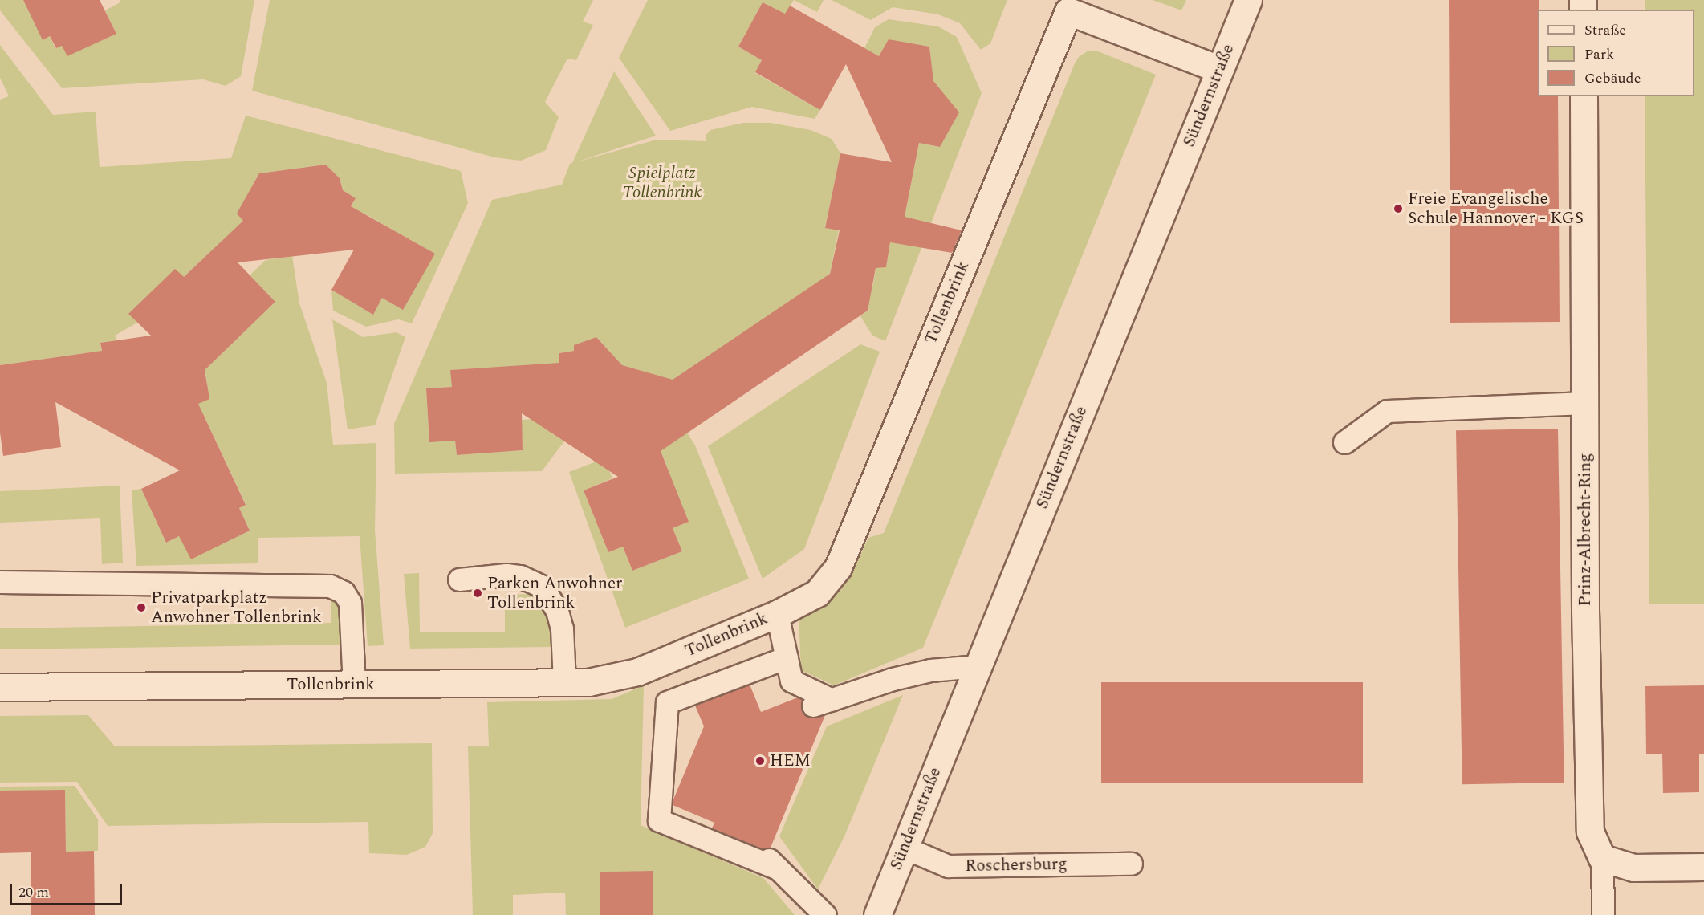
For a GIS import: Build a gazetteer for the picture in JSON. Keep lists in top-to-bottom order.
{
  "streets": {
    "street": ["Sündernstraße", "Tollenbrink", "Prinz-Albrecht-Ring"],
    "lane": ["Roschersburg"]
  },
  "crossings": [
    ["Sündernstraße", "Tollenbrink"],
    ["Sündernstraße", "Roschersburg"]
  ],
  "parks": ["Spielplatz Tollenbrink"],
  "places": [
    "Freie Evangelische Schule Hannover - KGS",
    "Parken Anwohner Tollenbrink",
    "Privatparkplatz Anwohner Tollenbrink",
    "HEM"
  ],
  "legend": ["Straße", "Park", "Gebäude"],
  "scale_bar": "20 m"
}
